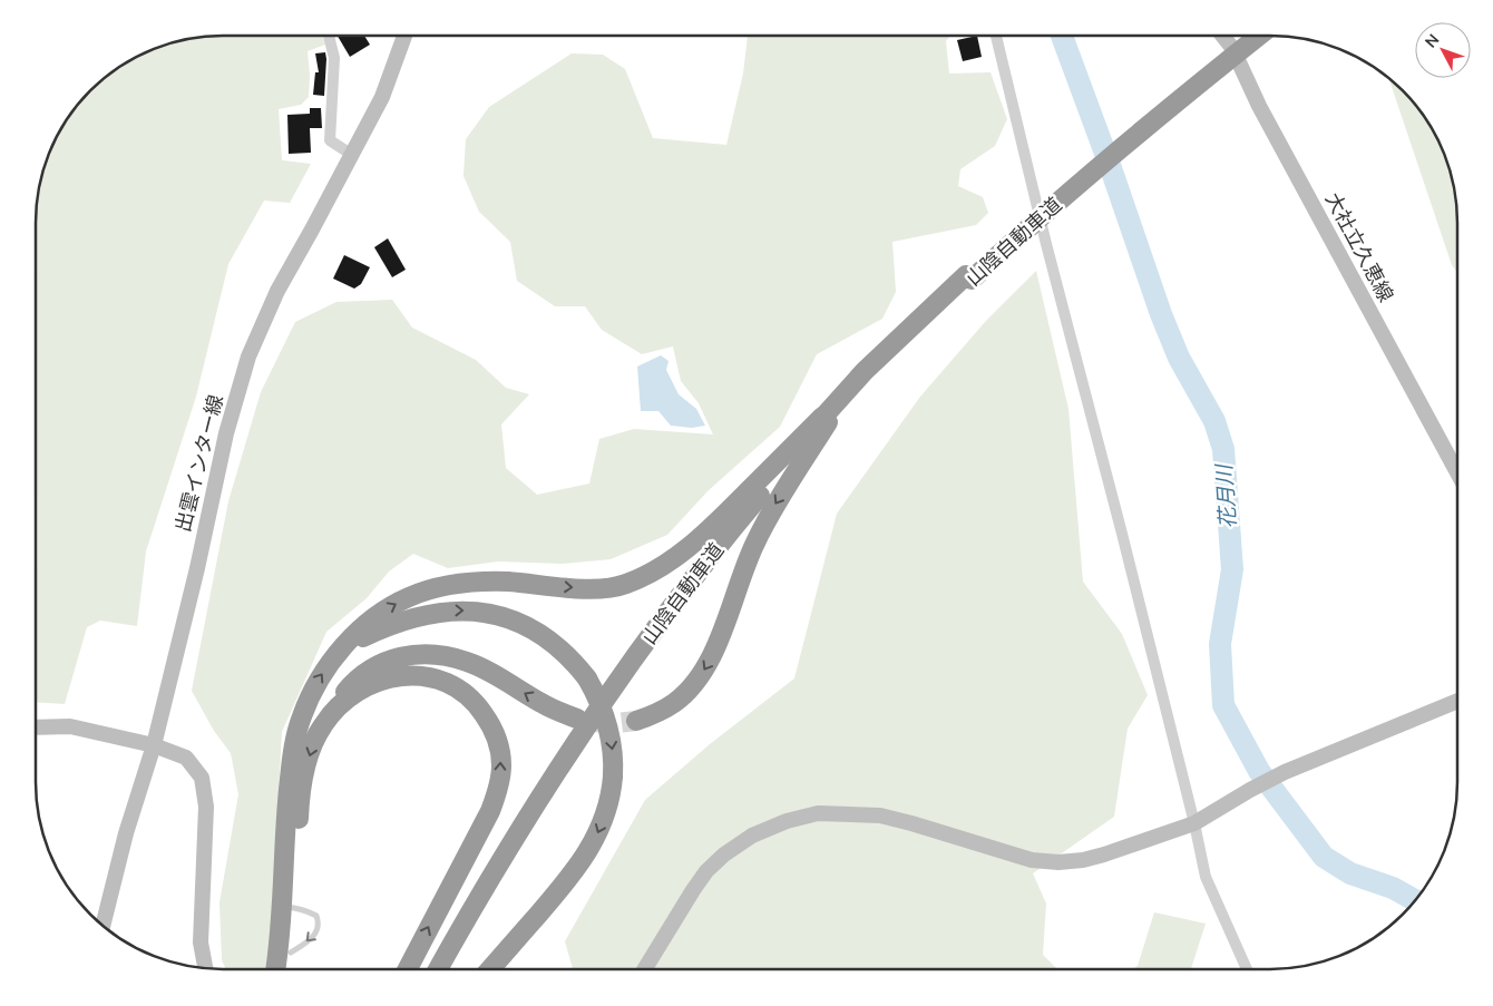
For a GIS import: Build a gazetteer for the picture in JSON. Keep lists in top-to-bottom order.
{
  "streets": {
    "highway": ["山陰自動車道"],
    "main road": ["大社立久恵線", "出雲インター線"]
  },
  "water": ["花月川"],
  "north": "top left"
}
